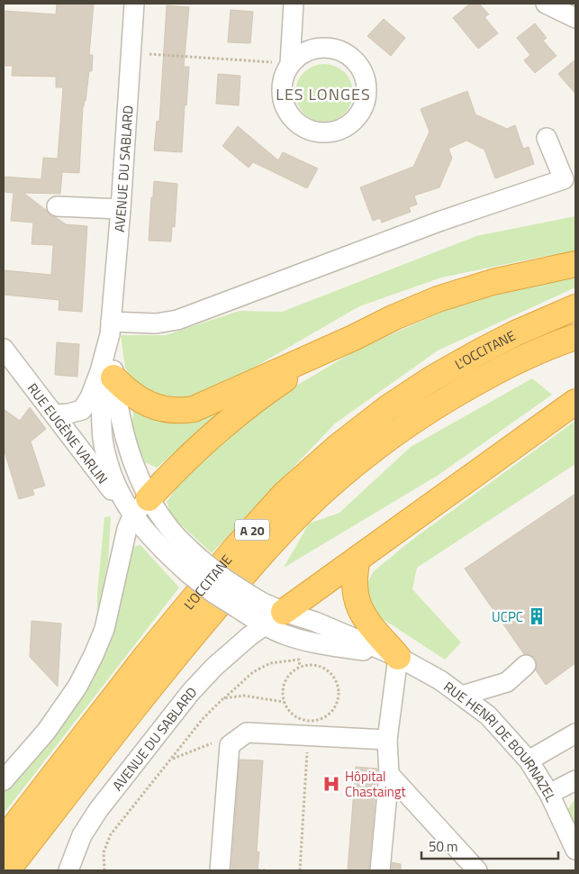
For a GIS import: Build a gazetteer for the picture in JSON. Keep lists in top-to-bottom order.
{
  "streets": {
    "highway": ["L'OCCITANE", "A 20"],
    "street": ["AVENUE DU SABLARD", "RUE EUGÈNE VARLIN", "RUE HENRI DE BOURNAZEL"]
  },
  "crossings": [
    ["AVENUE DU SABLARD", "RUE EUGÈNE VARLIN"],
    ["AVENUE DU SABLARD", "RUE HENRI DE BOURNAZEL"]
  ],
  "districts": ["LES LONGES"],
  "places": {
    "building": ["UCPC"],
    "hospital": ["Hôpital Chastaingt"]
  },
  "scale_bar": "50 m"
}
